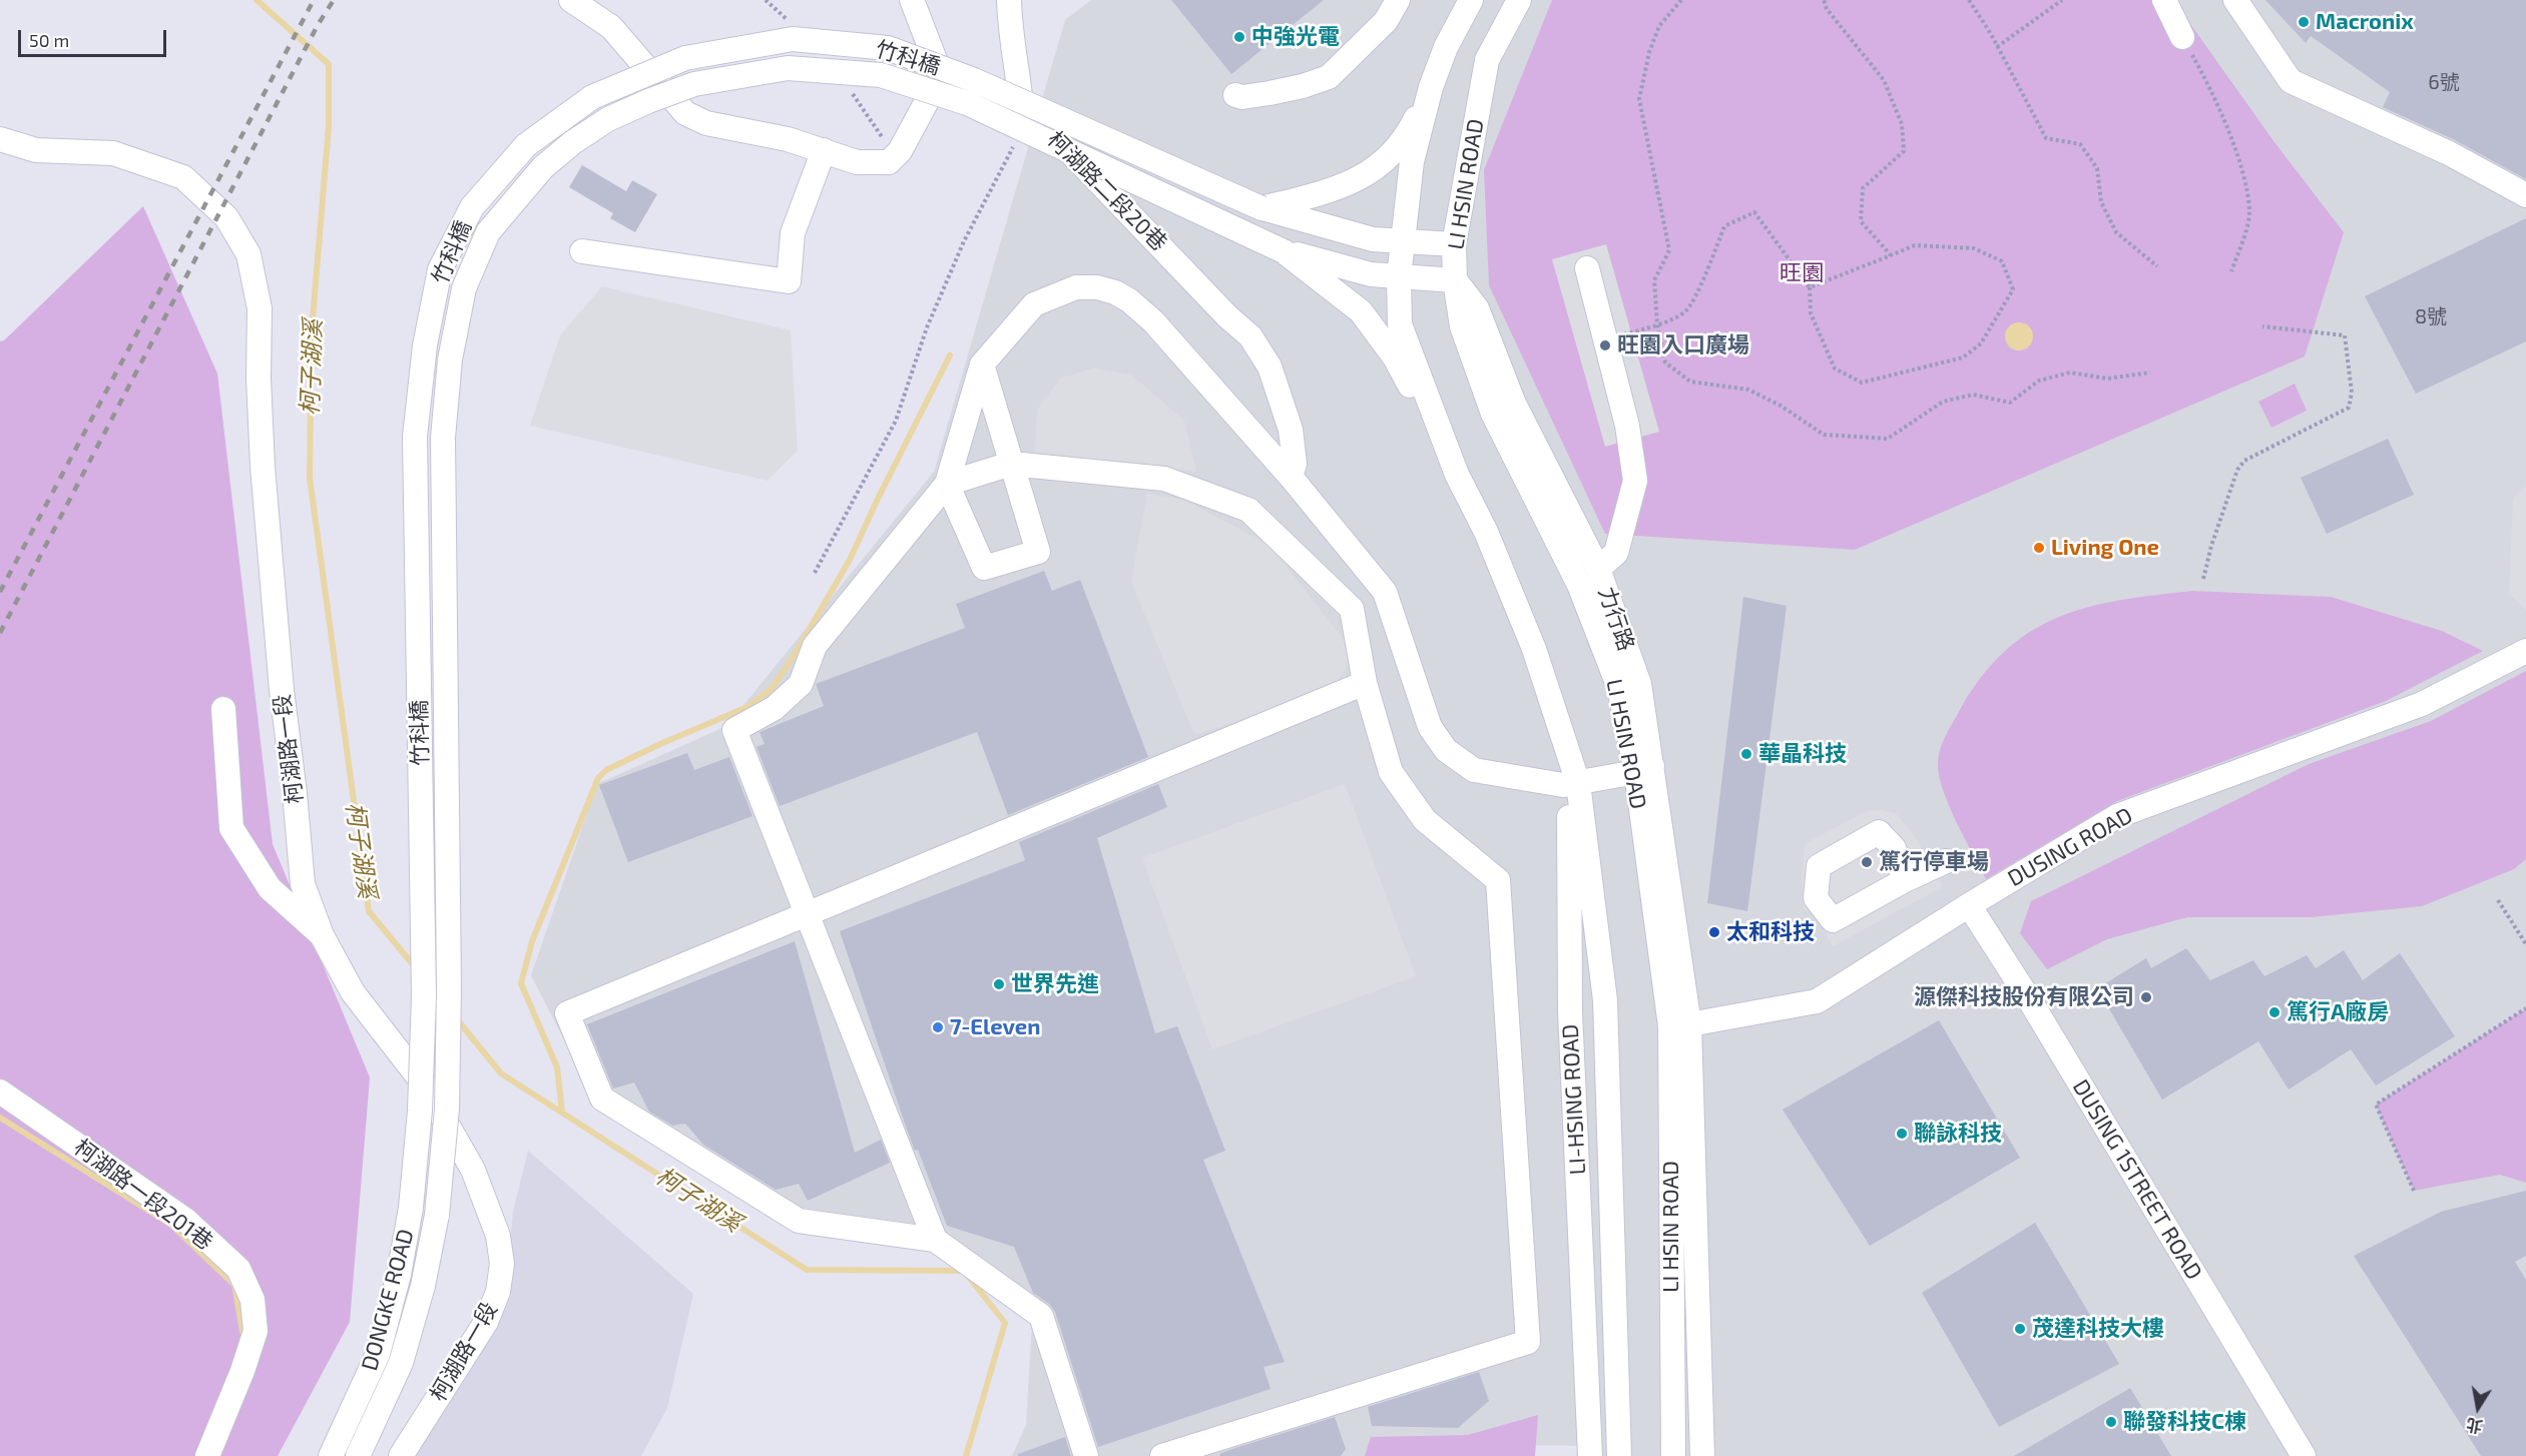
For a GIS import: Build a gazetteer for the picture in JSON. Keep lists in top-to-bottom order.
{
  "streets": {
    "street": [
      "竹科橋",
      "LI HSIN ROAD",
      "柯湖路二段20巷",
      "力行路",
      "柯湖路一段",
      "DUSING ROAD",
      "LI-HSING ROAD",
      "DUSING 1STREET ROAD",
      "柯湖路一段201巷",
      "DONGKE ROAD"
    ]
  },
  "crossings": [
    ["竹科橋", "DONGKE ROAD"],
    ["LI HSIN ROAD", "力行路"],
    ["力行路", "DUSING ROAD"],
    ["DUSING ROAD", "DUSING 1STREET ROAD"]
  ],
  "water": ["柯子湖溪"],
  "parks": ["旺園"],
  "places": [
    "Macronix",
    "中強光電",
    "旺園入口廣場",
    "Living One",
    "華晶科技",
    "篤行停車場",
    "太和科技",
    "世界先進",
    "源傑科技股份有限公司",
    "篤行A廠房",
    "7-Eleven",
    "聯詠科技",
    "茂達科技大樓",
    "聯發科技C棟"
  ],
  "house_numbers": ["6號", "8號"],
  "scale_bar": "50 m",
  "north": "bottom"
}
